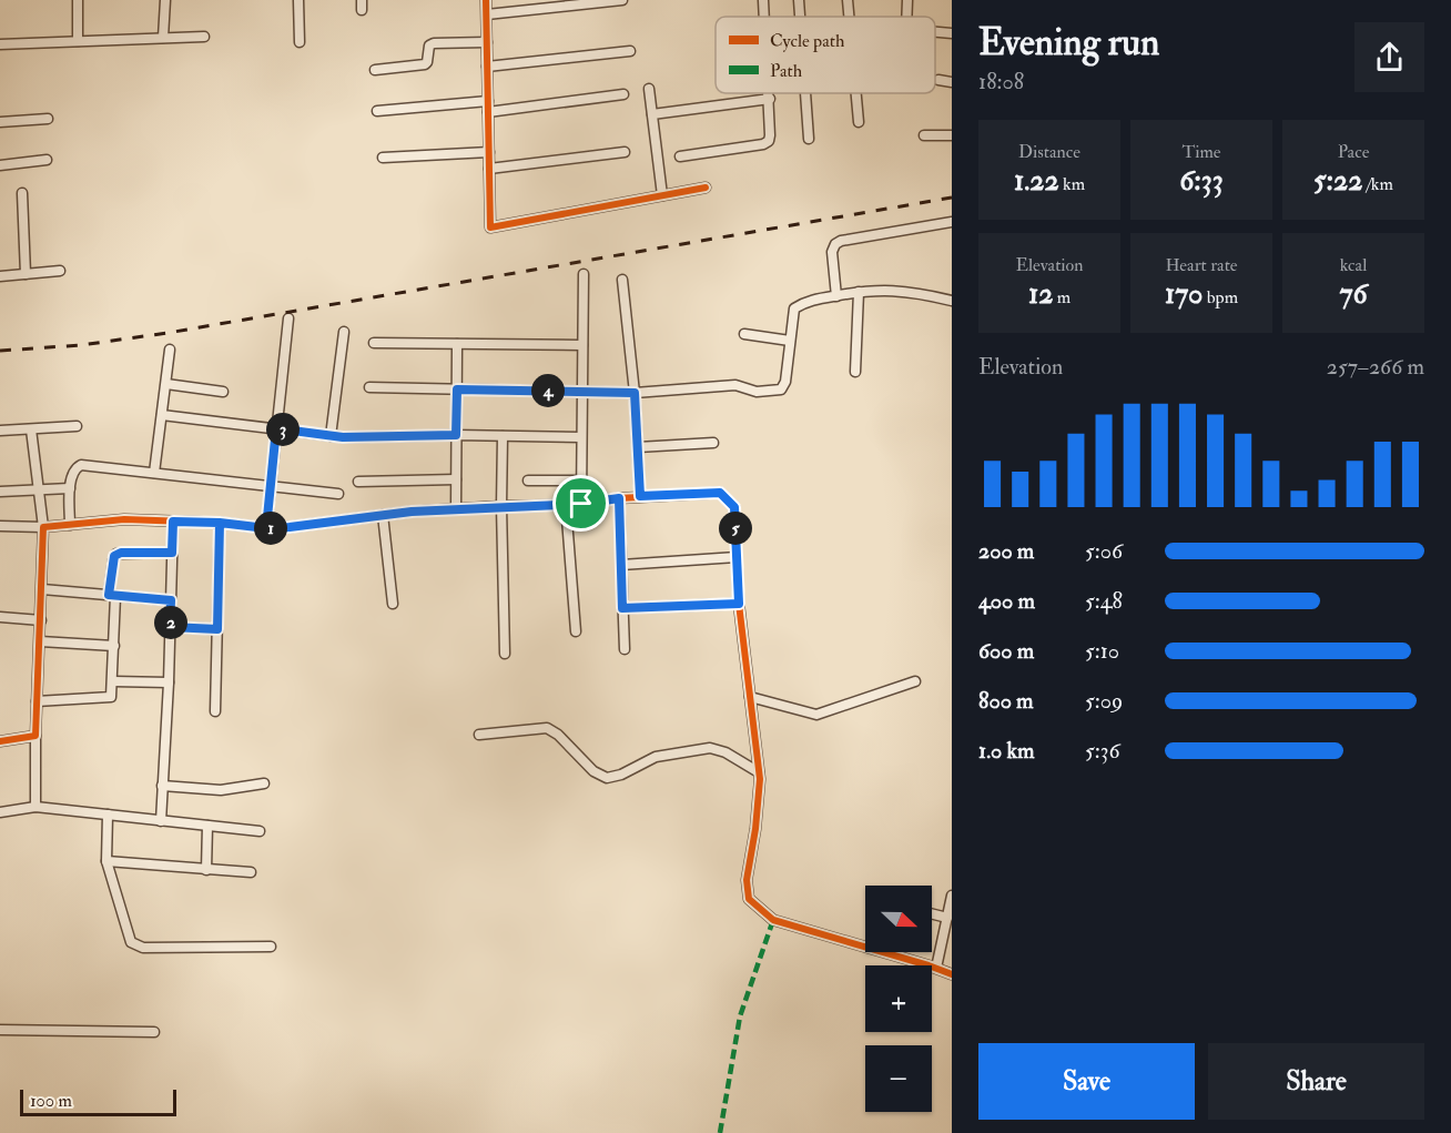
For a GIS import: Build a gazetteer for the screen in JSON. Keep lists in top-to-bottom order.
{
  "legend": ["Cycle path", "Path"],
  "scale_bar": "100 m",
  "north": "right",
  "page": {
    "heading": ["Evening run", "18:08"],
    "stats": [
      ["Distance", "1.22 km"],
      ["Time", "6:33"],
      ["Pace", "5:22 /km"],
      ["Elevation", "12 m"],
      ["Heart rate", "170 bpm"],
      ["kcal", "76"]
    ],
    "chart": ["Elevation", "257–266 m"],
    "pins": [
      "4",
      "3",
      "1",
      "5",
      "2"
    ],
    "list": [
      {
        "name": "200 m",
        "note": "5:06"
      },
      {
        "name": "400 m",
        "note": "5:48"
      },
      {
        "name": "600 m",
        "note": "5:10"
      },
      {
        "name": "800 m",
        "note": "5:09"
      },
      {
        "name": "1.0 km",
        "note": "5:36"
      }
    ],
    "map_buttons": ["+", "−"],
    "buttons": ["Save", "Share"],
    "scale": "100 m"
  }
}
